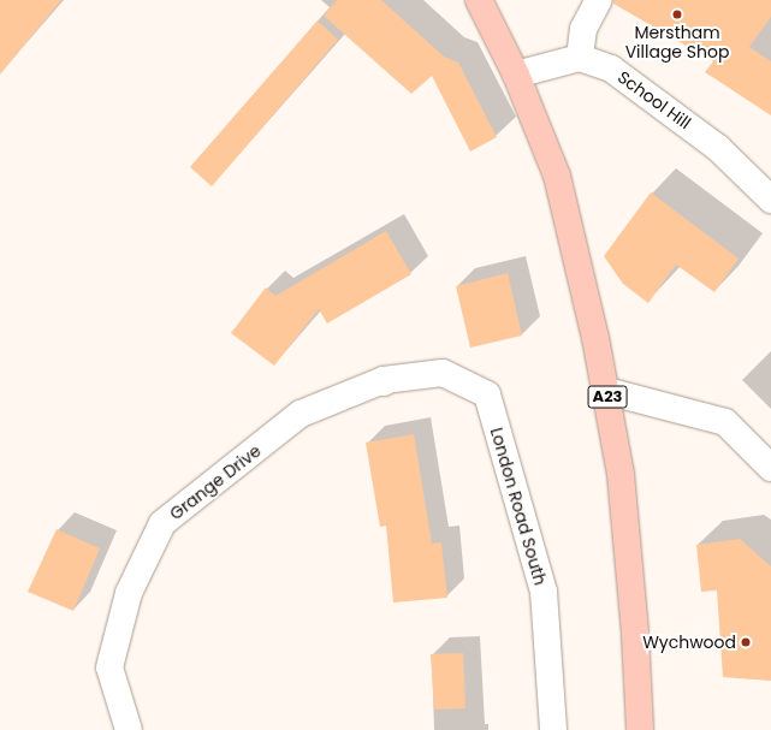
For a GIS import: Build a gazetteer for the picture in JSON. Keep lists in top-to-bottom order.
{
  "streets": {
    "main road": ["A23"],
    "street": ["School Hill", "Grange Drive", "London Road South"]
  },
  "crossings": [
    ["Grange Drive", "London Road South"]
  ],
  "places": ["Merstham Village Shop", "Wychwood"]
}
